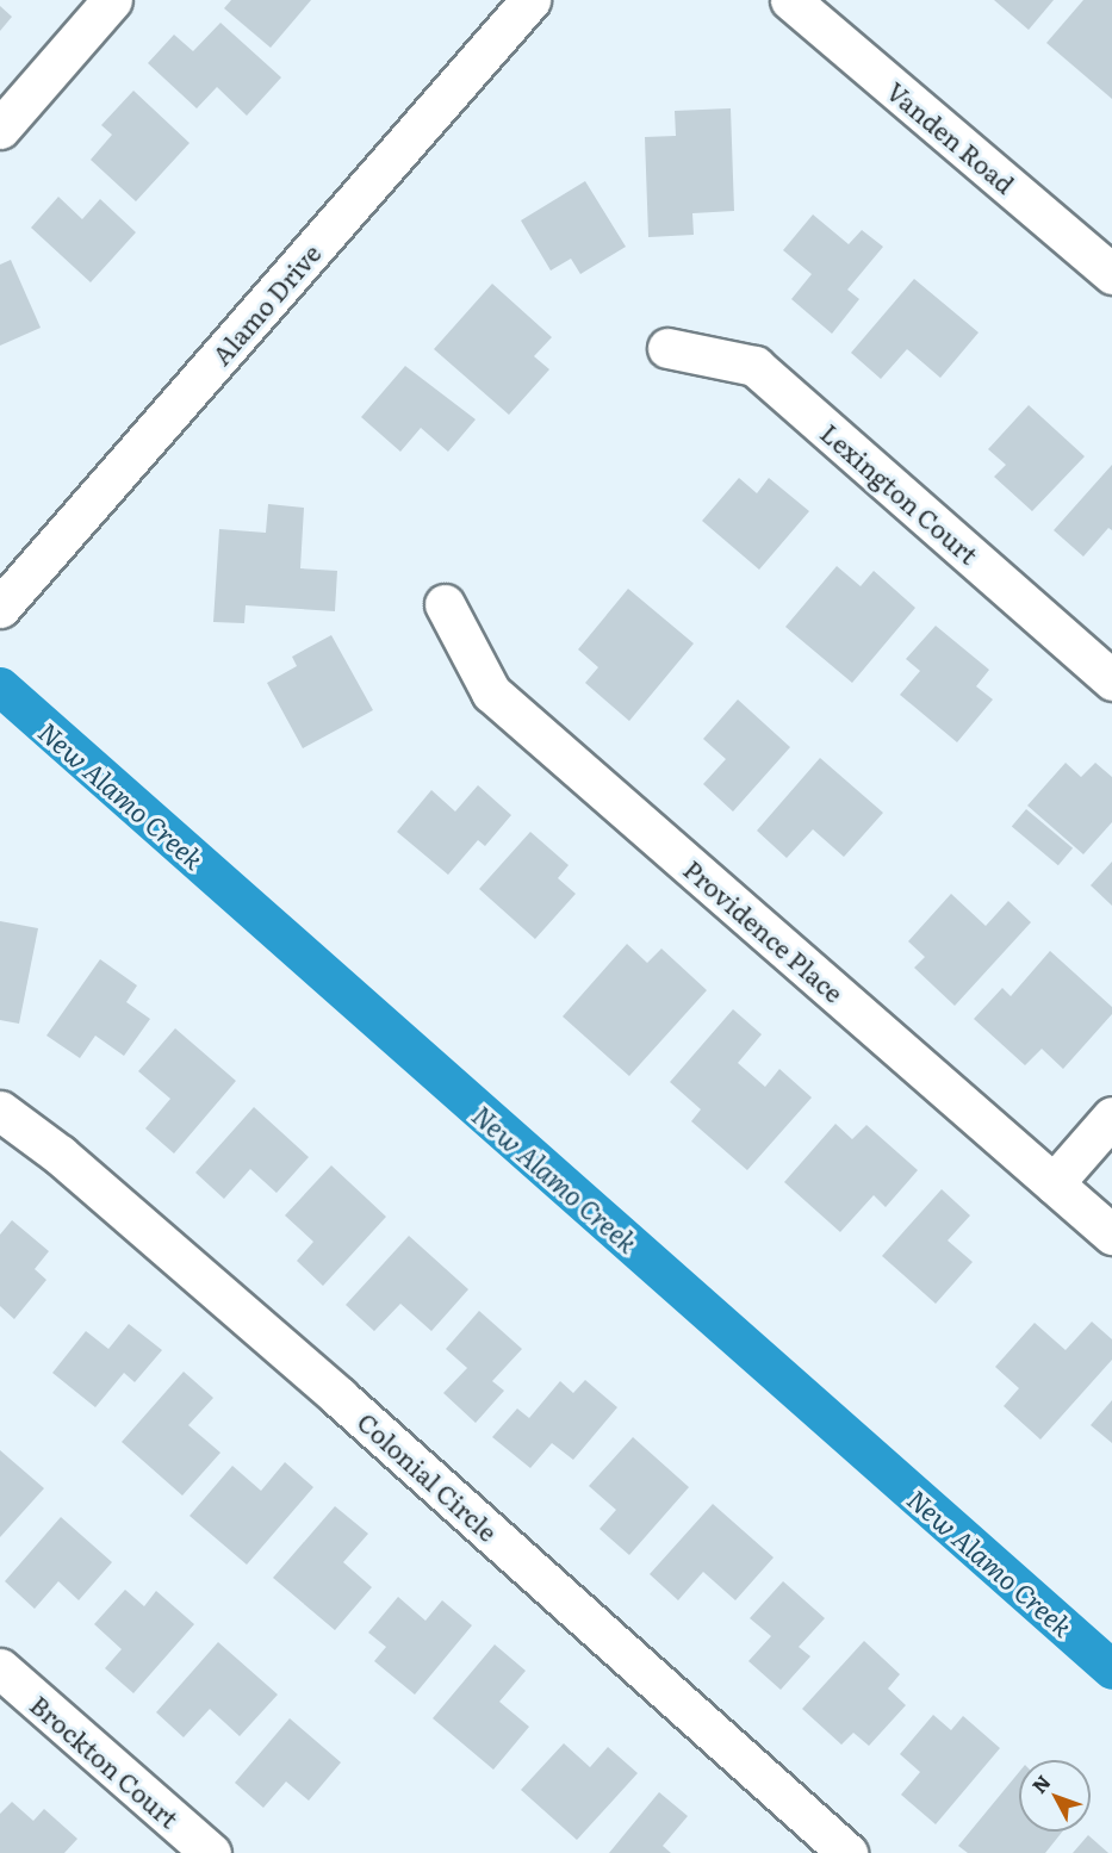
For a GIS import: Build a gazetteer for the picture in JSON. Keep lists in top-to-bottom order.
{
  "streets": {
    "street": [
      "Vanden Road",
      "Alamo Drive",
      "Lexington Court",
      "Providence Place",
      "Colonial Circle",
      "Brockton Court"
    ]
  },
  "water": ["New Alamo Creek"],
  "north": "top left"
}
